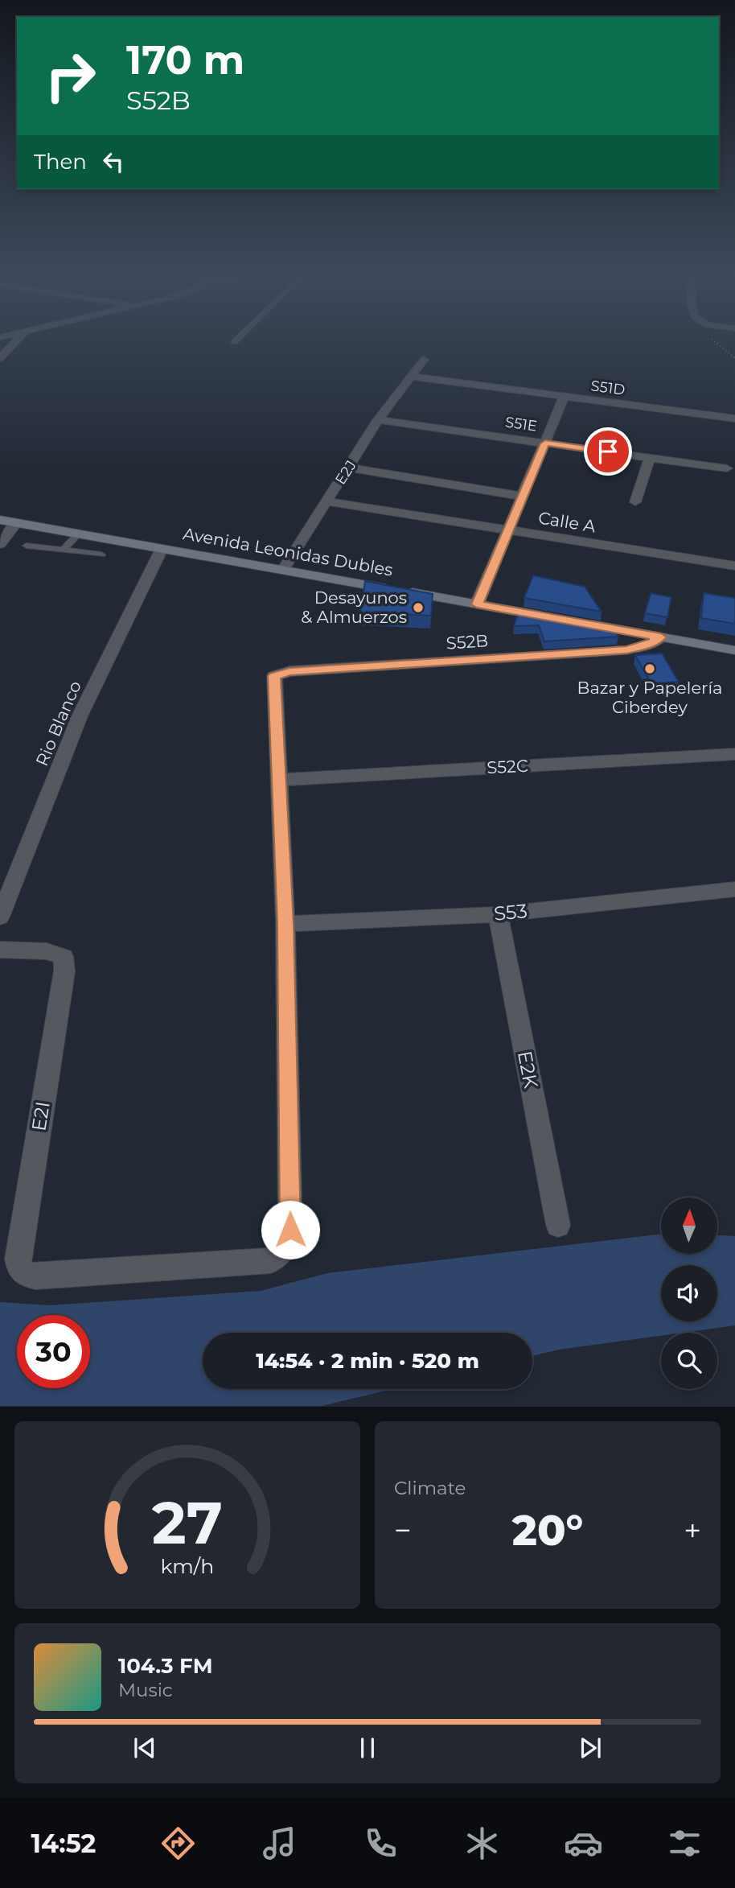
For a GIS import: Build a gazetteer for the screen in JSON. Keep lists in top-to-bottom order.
{
  "streets": {
    "main road": ["Avenida Leonidas Dubles"],
    "street": [
      "S51D",
      "S51E",
      "E2J",
      "Calle A",
      "S52B",
      "Rio Blanco",
      "S52C",
      "S53",
      "E2K",
      "E2I"
    ]
  },
  "crossings": [
    ["S51D", "E2J"],
    ["S51E", "E2J"],
    ["E2J", "Calle A"],
    ["E2J", "Avenida Leonidas Dubles"],
    ["Avenida Leonidas Dubles", "Rio Blanco"],
    ["S52B", "S52C"],
    ["S53", "E2K"],
    ["S53", "E2I"]
  ],
  "places": ["Desayunos & Almuerzos", "Bazar y Papelería Ciberdey"],
  "north": "top",
  "page": {
    "turn": ["170 m", "S52B"],
    "then": "Then",
    "limit": "30",
    "trip": "14:54 · 2 min · 520 m",
    "tile": "Climate",
    "heat": ["−", "20°", "+"],
    "song": ["104.3 FM", "Music"],
    "tabs": "14:52",
    "gauge": ["27", "km/h"]
  }
}
